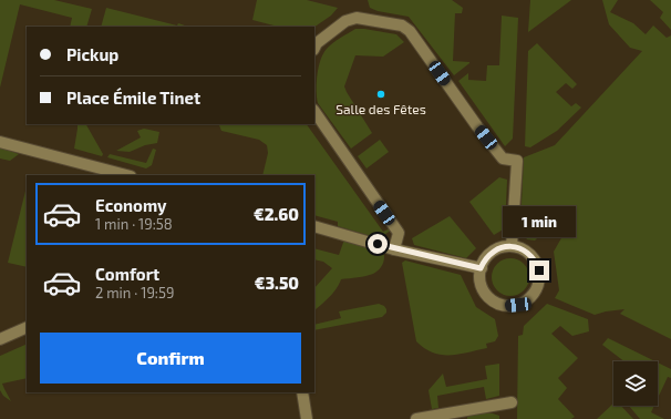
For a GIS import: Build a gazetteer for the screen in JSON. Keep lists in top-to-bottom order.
{
  "places": ["Salle des Fêtes"],
  "page": {
    "banner": ["Pickup", "Place Émile Tinet"],
    "list": [
      {
        "name": "Economy",
        "note": "1 min · 19:58",
        "value": "€2.60"
      },
      {
        "name": "Comfort",
        "note": "2 min · 19:59",
        "value": "€3.50"
      }
    ],
    "bubble": "1 min",
    "buttons": "Confirm"
  }
}
